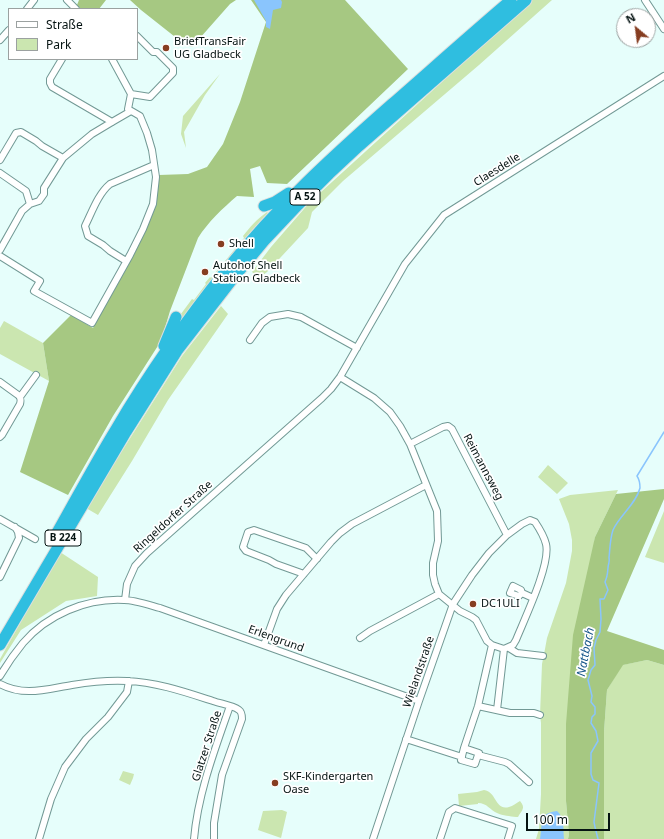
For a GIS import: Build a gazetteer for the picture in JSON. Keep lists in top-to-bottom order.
{
  "streets": {
    "highway": ["A 52", "B 224"],
    "street": [
      "Claesdelle",
      "Reimannsweg",
      "Ringeldorfer Straße",
      "Erlengrund",
      "Wielandstraße",
      "Glatzer Straße"
    ]
  },
  "crossings": [
    ["Claesdelle", "Ringeldorfer Straße"],
    ["A 52", "B 224"],
    ["Reimannsweg", "Wielandstraße"],
    ["Ringeldorfer Straße", "Erlengrund"],
    ["Erlengrund", "Wielandstraße"]
  ],
  "water": ["Nattbach"],
  "places": [
    "BriefTransFair UG Gladbeck",
    "Shell",
    "Autohof Shell Station Gladbeck",
    "DC1ULI",
    "SKF-Kindergarten Oase"
  ],
  "legend": ["Straße", "Park"],
  "scale_bar": "100 m",
  "north": "top left"
}
